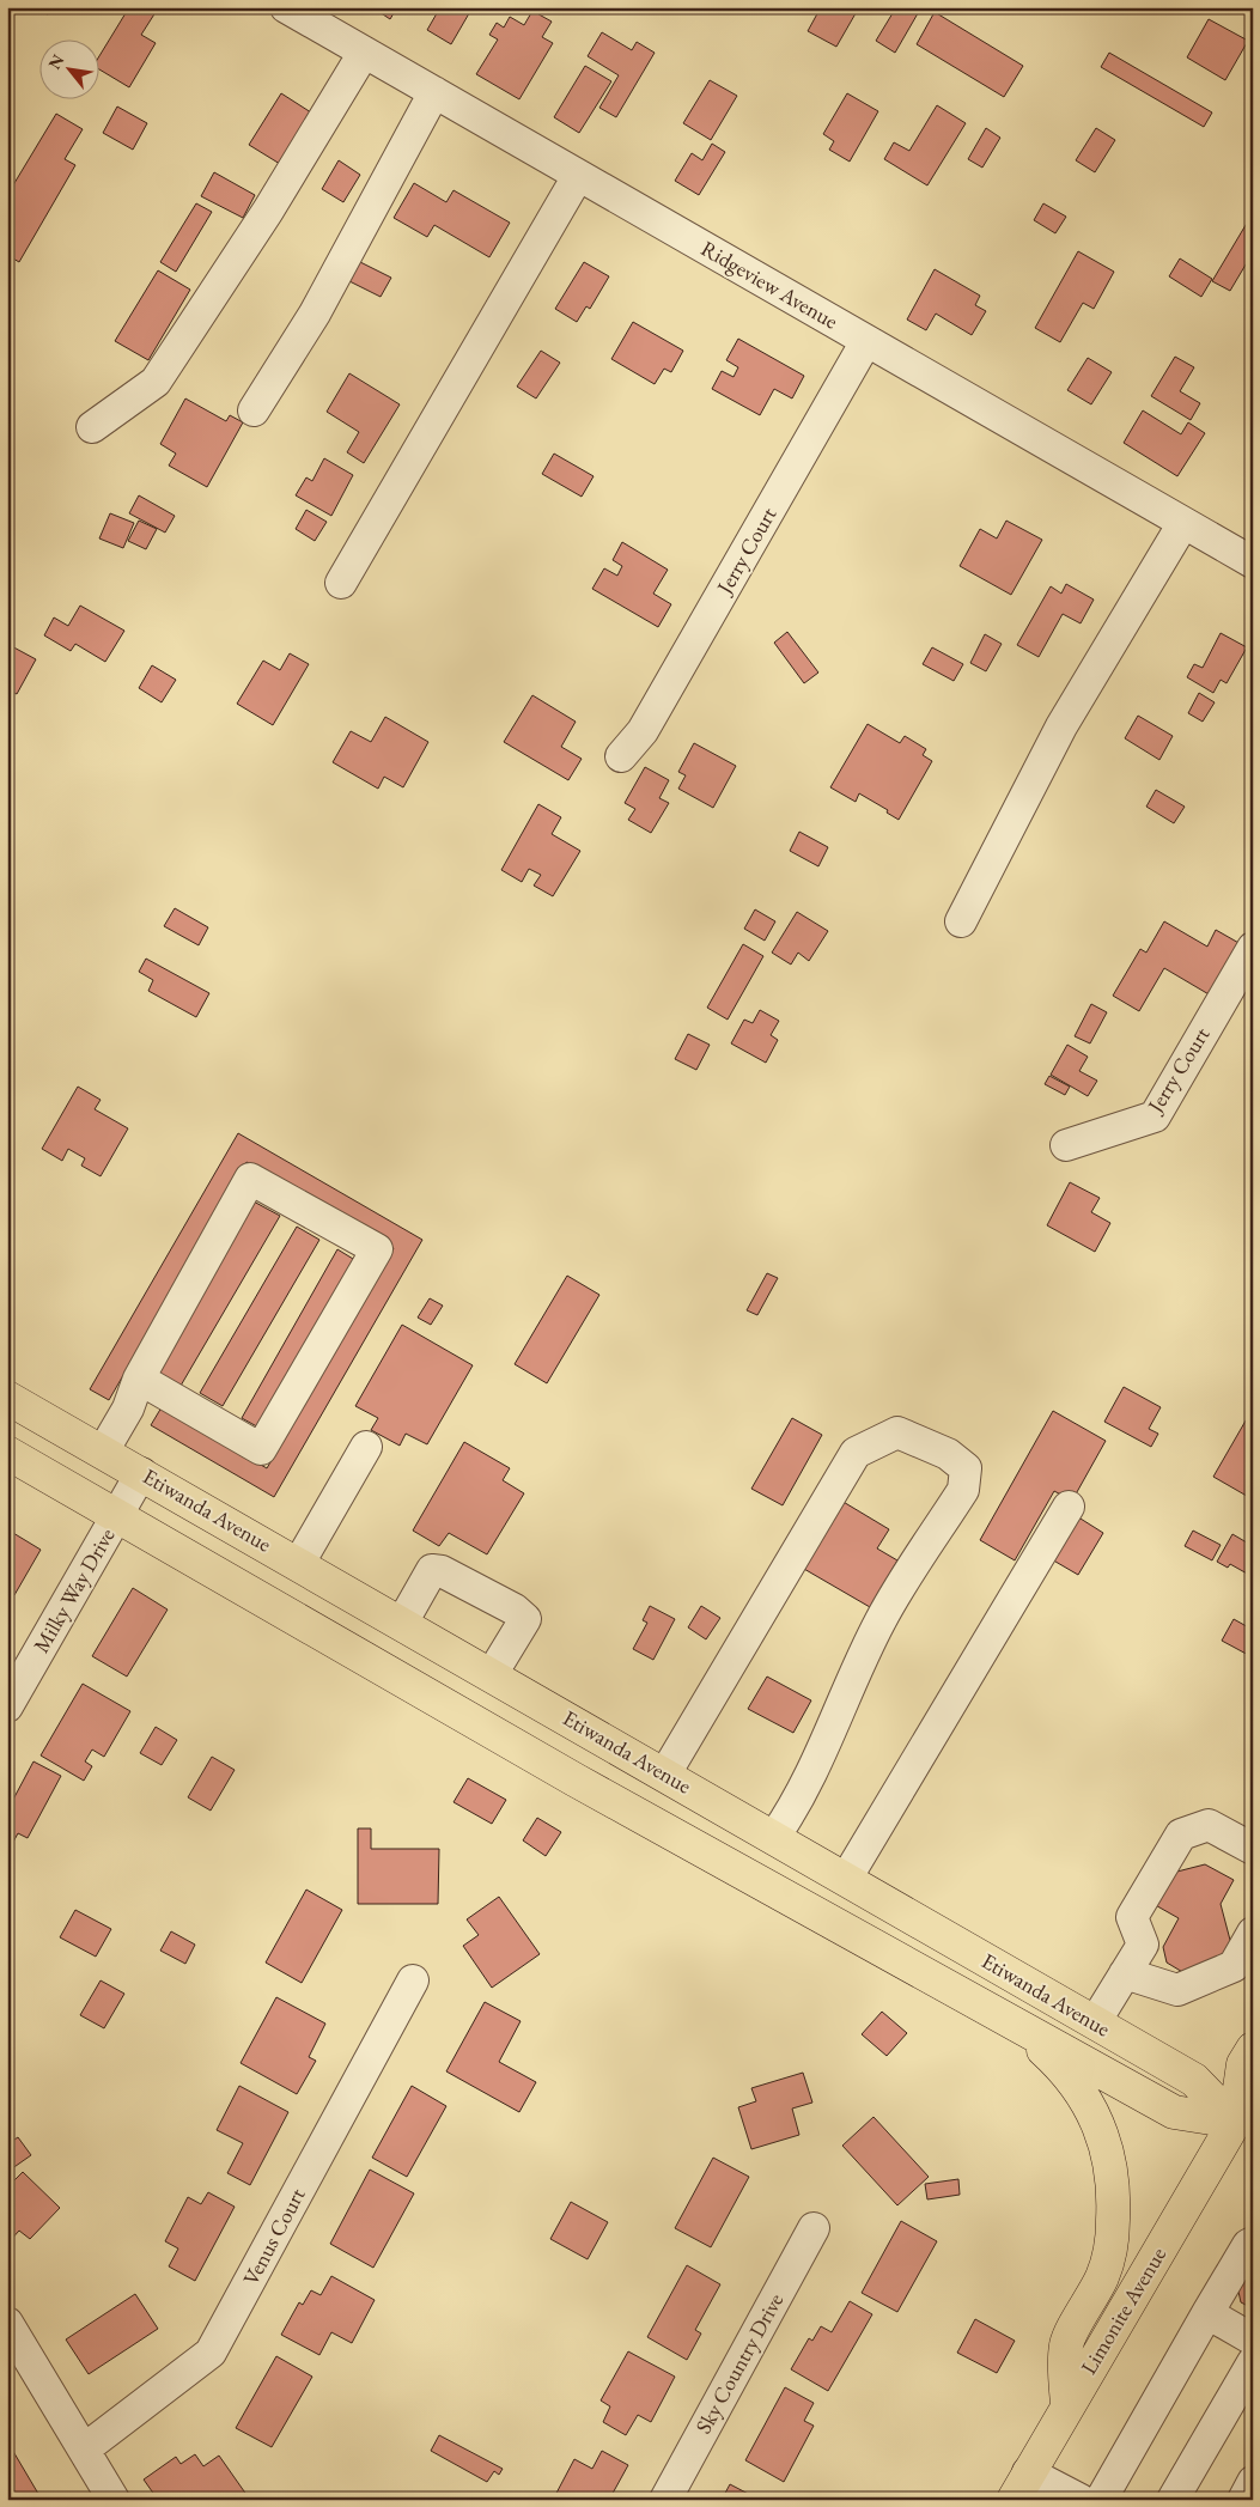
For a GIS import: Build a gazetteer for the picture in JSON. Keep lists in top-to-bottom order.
{
  "streets": {
    "main road": ["Etiwanda Avenue", "Limonite Avenue"],
    "street": [
      "Ridgeview Avenue",
      "Jerry Court",
      "Milky Way Drive",
      "Venus Court",
      "Sky Country Drive"
    ]
  },
  "crossings": [
    ["Ridgeview Avenue", "Jerry Court"],
    ["Etiwanda Avenue", "Milky Way Drive"],
    ["Etiwanda Avenue", "Limonite Avenue"]
  ],
  "north": "top left"
}
